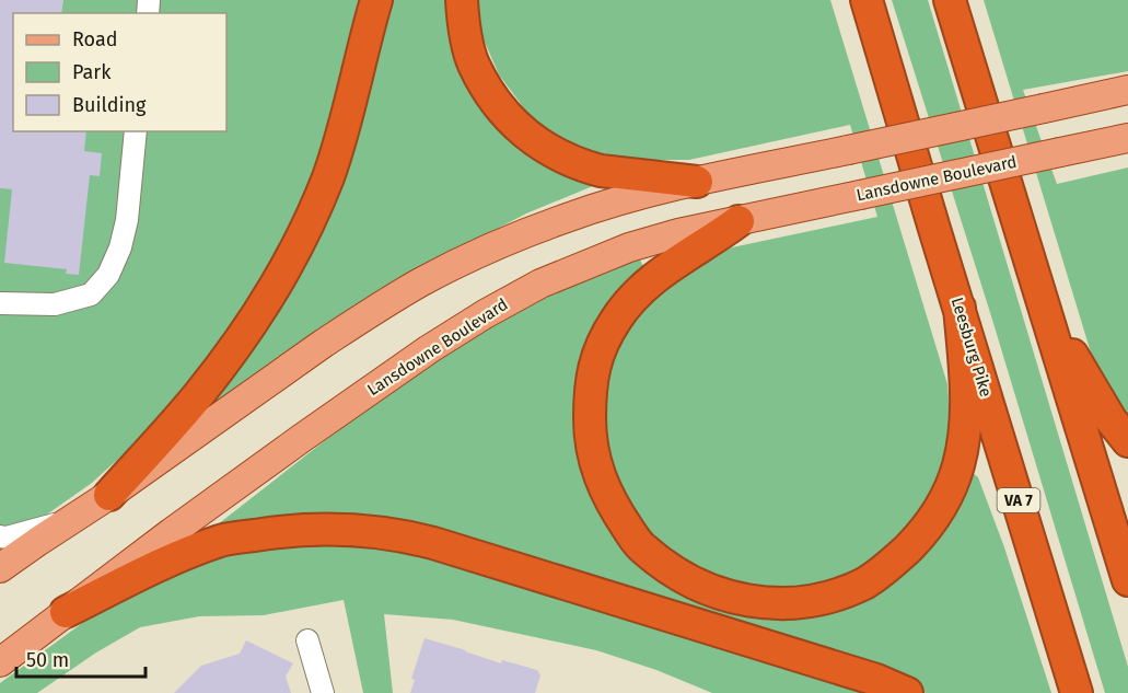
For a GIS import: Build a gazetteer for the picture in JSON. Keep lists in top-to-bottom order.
{
  "streets": {
    "highway": ["Leesburg Pike", "VA 7"],
    "main road": ["Lansdowne Boulevard"]
  },
  "legend": ["Road", "Park", "Building"],
  "scale_bar": "50 m"
}
